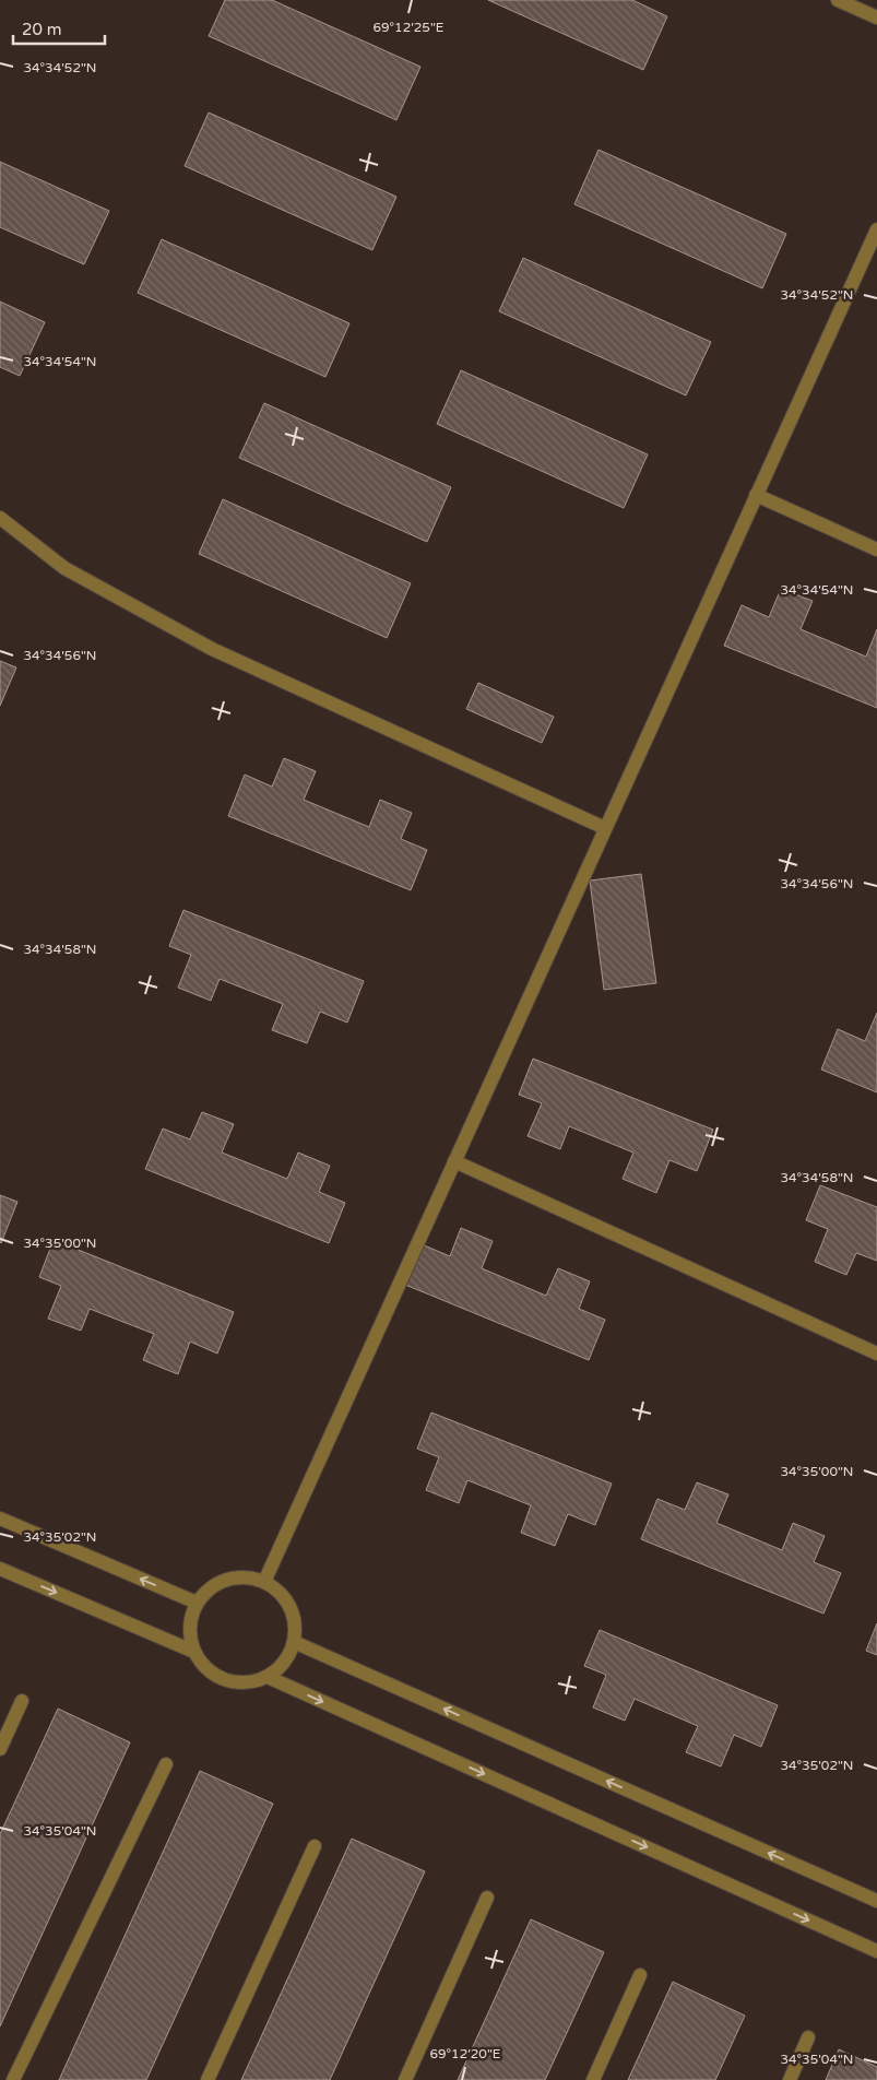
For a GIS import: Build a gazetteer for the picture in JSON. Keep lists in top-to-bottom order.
{
  "scale_bar": "20 m",
  "coordinates": [
    "69°12'25\"E",
    "34°34'52\"N",
    "34°34'54\"N",
    "34°34'56\"N",
    "34°34'58\"N",
    "34°35'00\"N",
    "34°35'02\"N",
    "34°35'04\"N",
    "69°12'20\"E"
  ]
}
